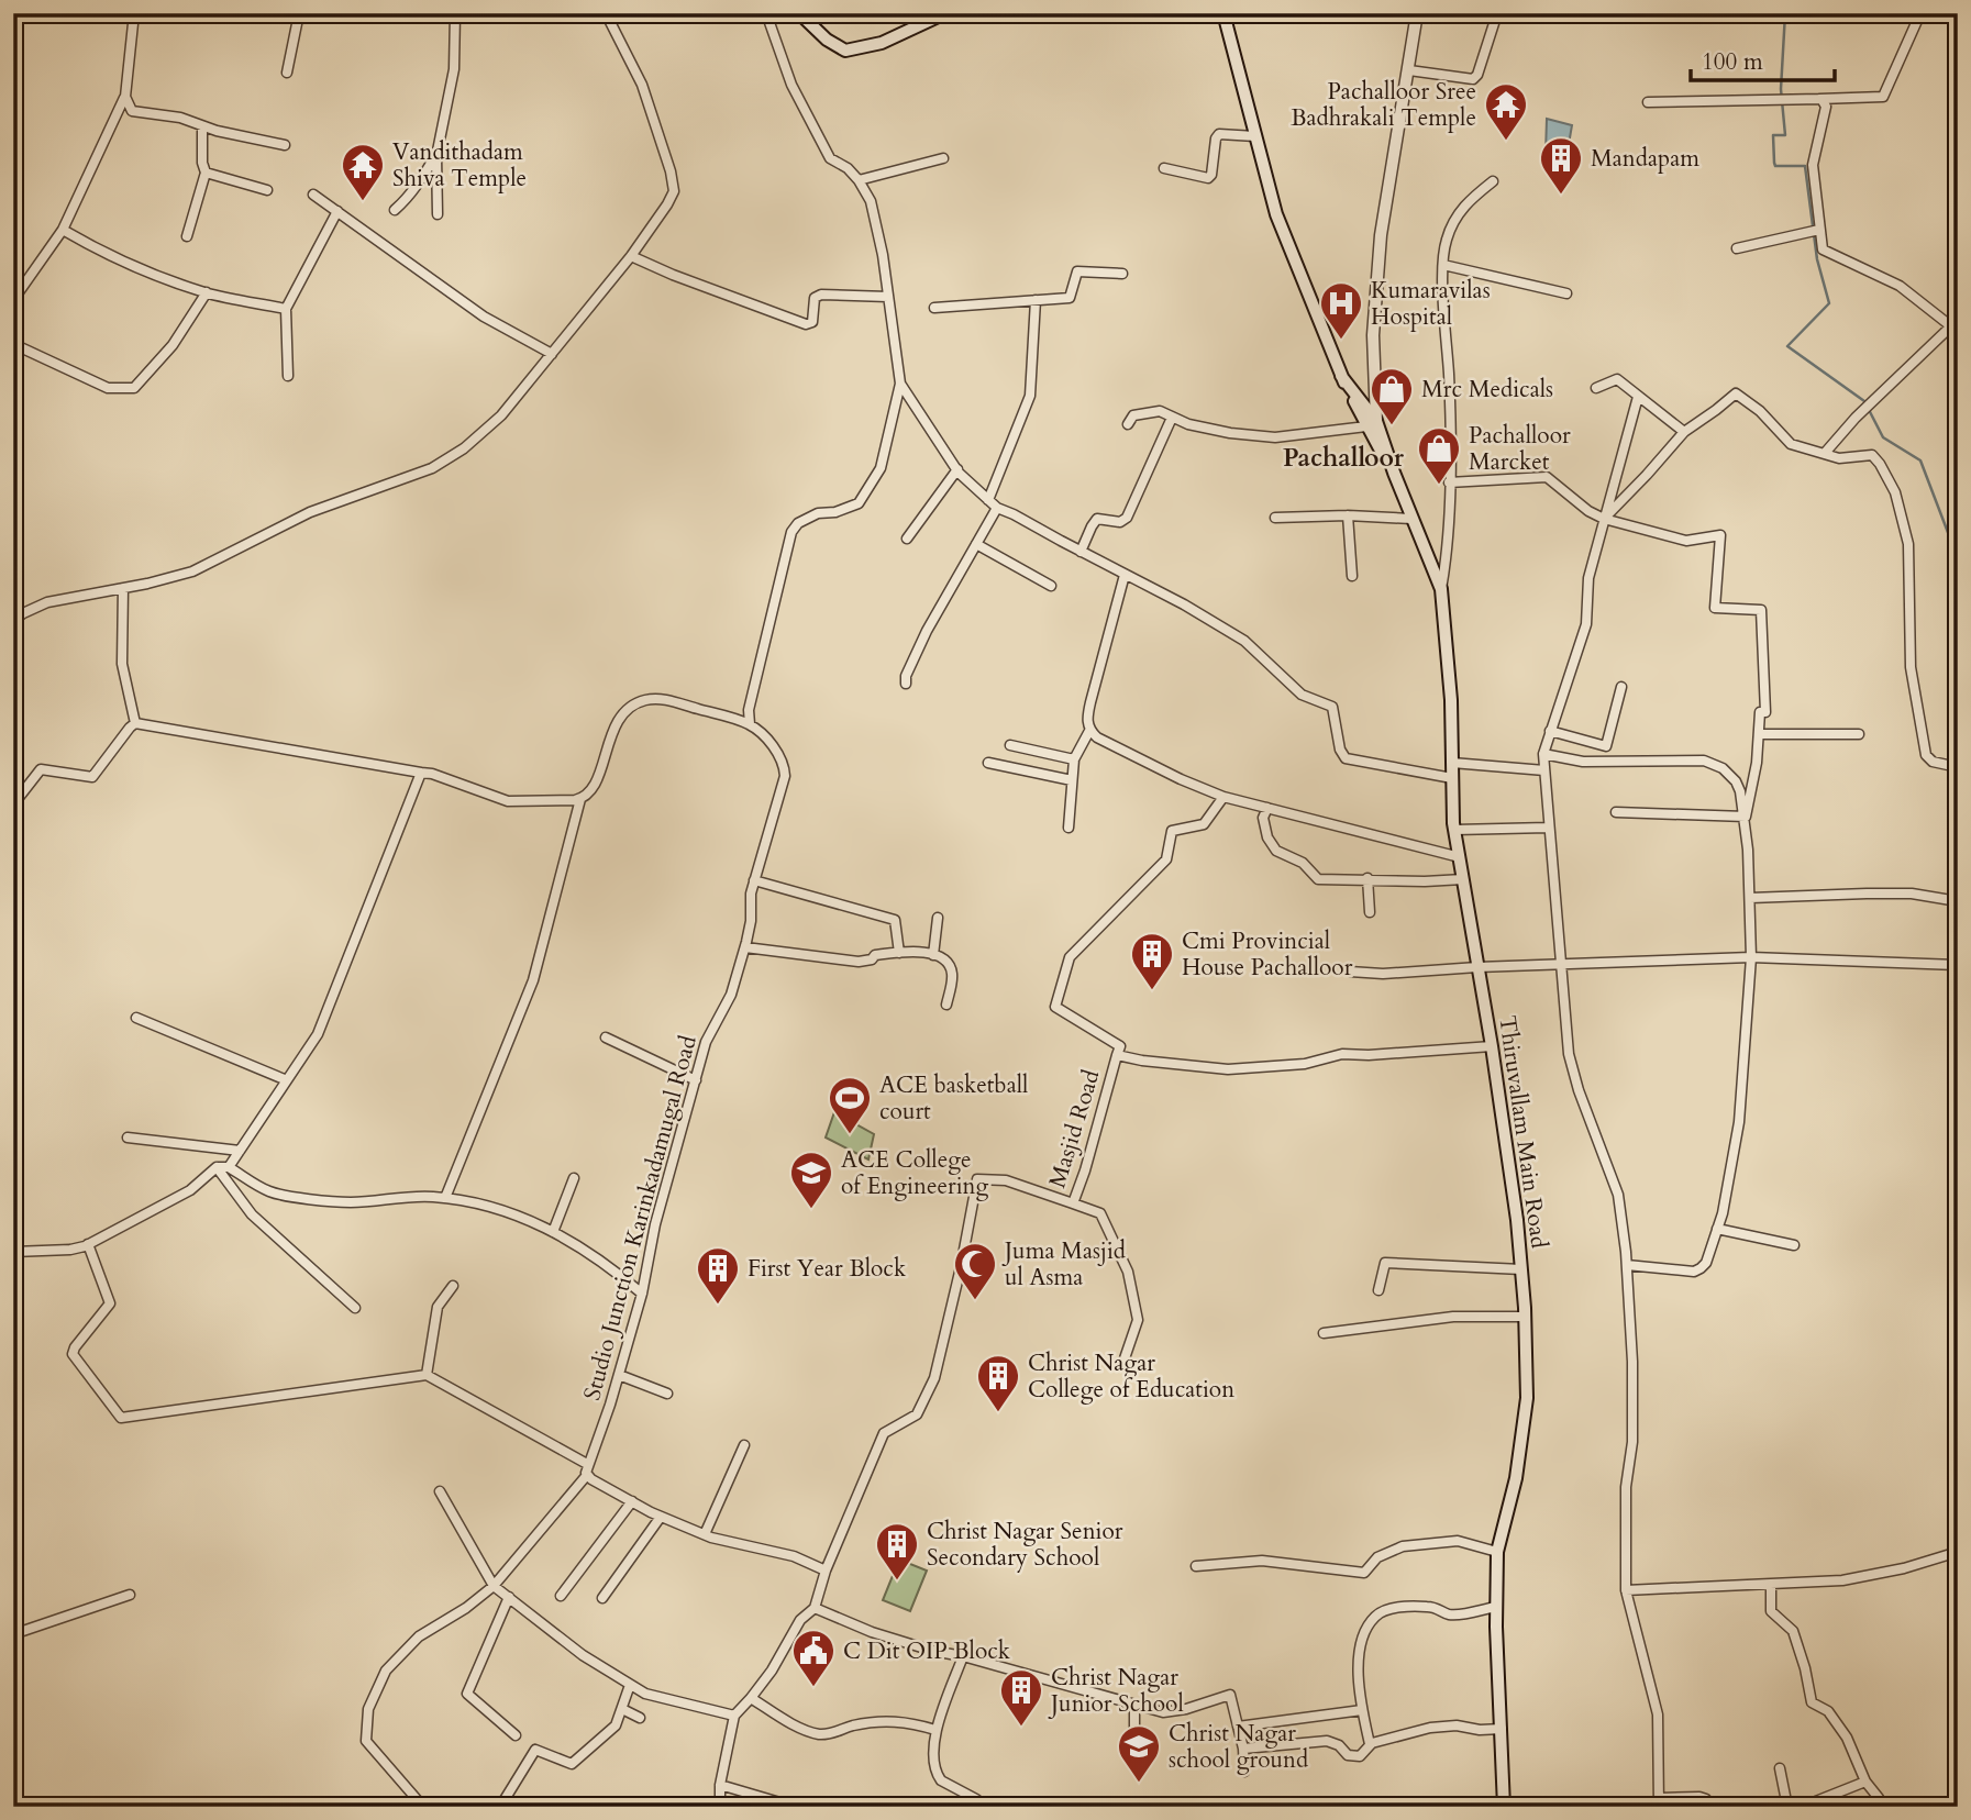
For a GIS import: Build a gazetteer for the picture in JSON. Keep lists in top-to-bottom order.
{
  "streets": {
    "main road": ["Thiruvallam Main Road"],
    "street": ["Masjid Road", "Studio Junction Karinkadamugal Road"]
  },
  "crossings": [
    ["Masjid Road", "Thiruvallam Main Road"]
  ],
  "districts": ["Pachalloor"],
  "places": {
    "temple": ["Pachalloor Sree Badhrakali Temple", "Vandithadam Shiva Temple"],
    "building": [
      "Mandapam",
      "Cmi Provincial House Pachalloor",
      "First Year Block",
      "Christ Nagar College of Education",
      "Christ Nagar Senior Secondary School",
      "Christ Nagar Junior School"
    ],
    "hospital": ["Kumaravilas Hospital"],
    "shop": ["Mrc Medicals", "Pachalloor Marcket"],
    "sports": ["ACE basketball court"],
    "school or university": ["ACE College of Engineering", "Christ Nagar school ground"],
    "mosque": ["Juma Masjid ul Asma"],
    "public building": ["C Dit OIP Block"]
  },
  "scale_bar": "100 m"
}
